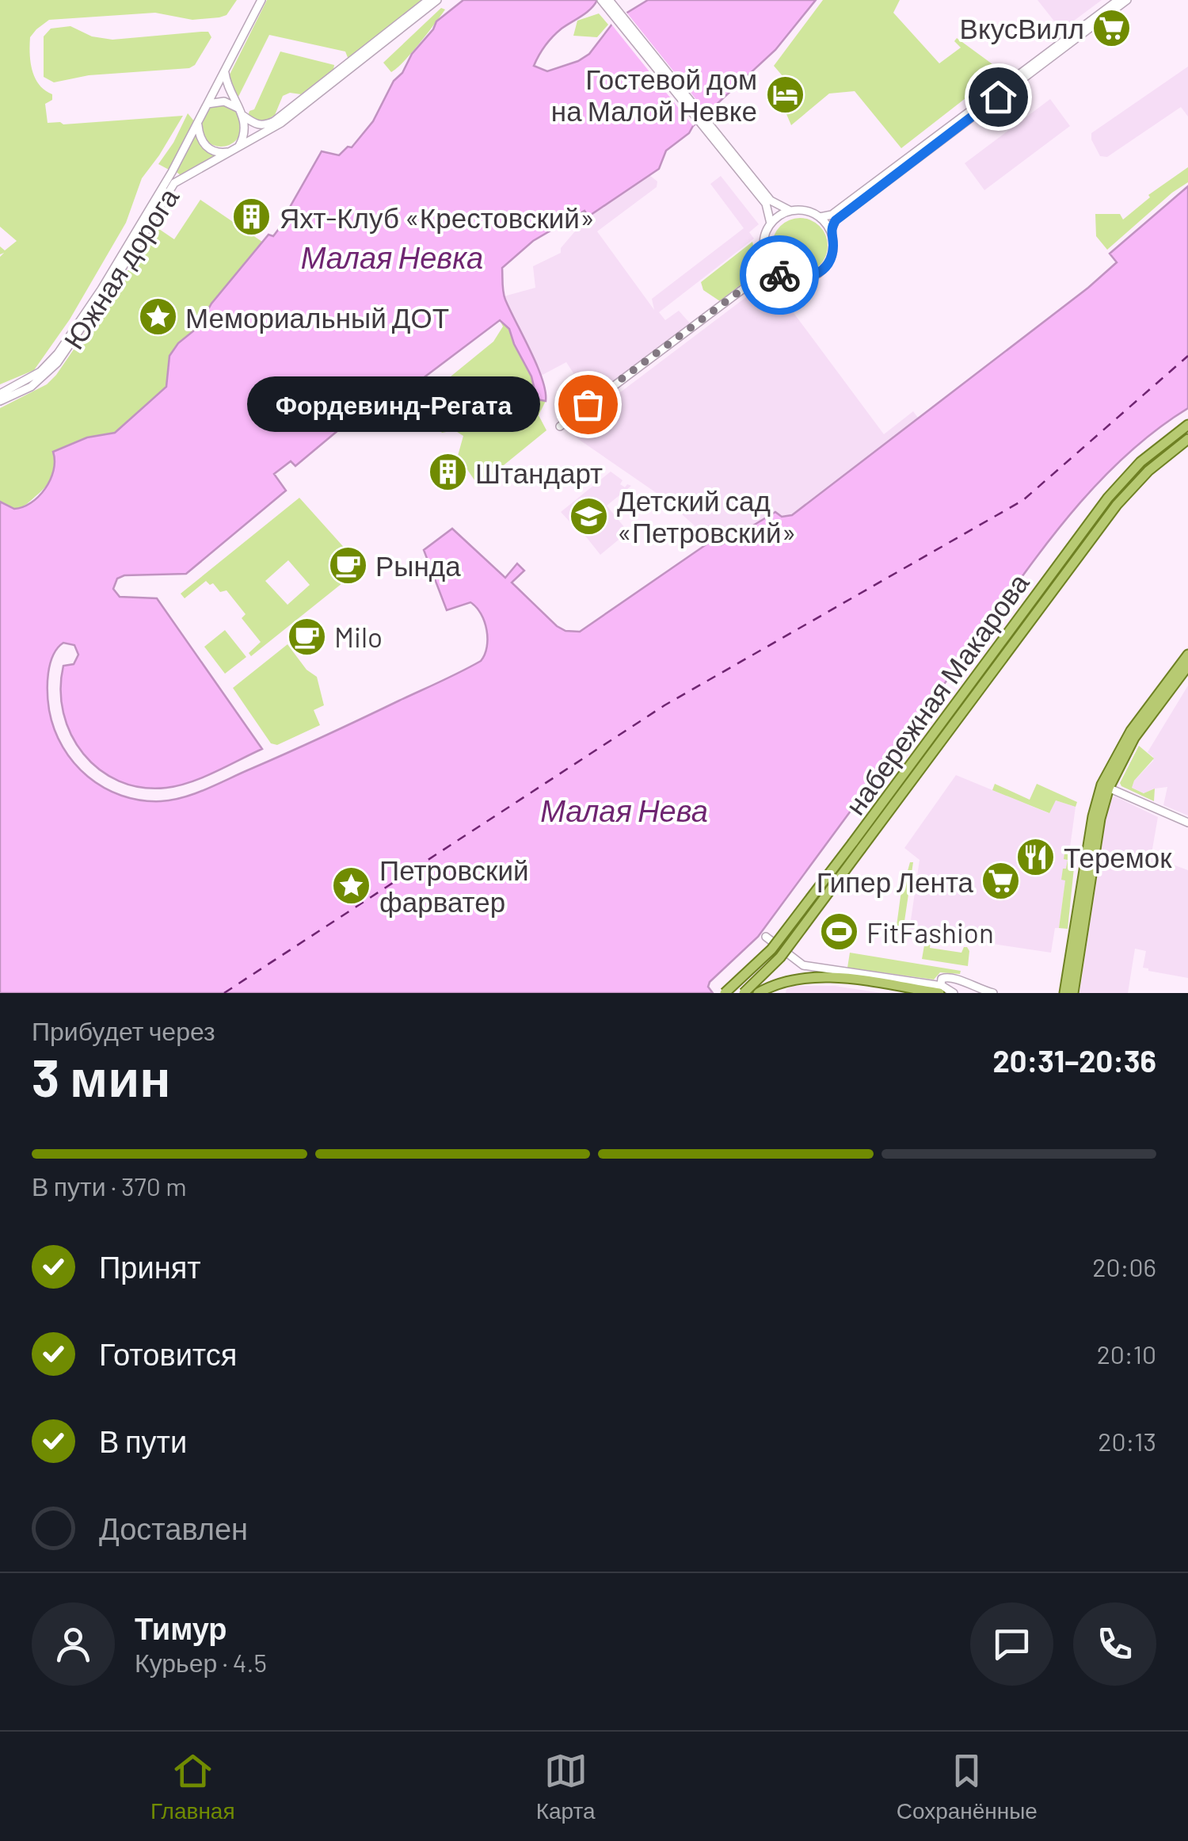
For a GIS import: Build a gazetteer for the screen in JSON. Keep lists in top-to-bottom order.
{
  "streets": {
    "main road": ["набережная Макарова"],
    "street": ["Южная дорога"]
  },
  "water": ["Малая Невка", "Малая Нева"],
  "places": {
    "supermarket": ["ВкусВилл", "Гипер Лента"],
    "hotel": ["Гостевой дом на Малой Невке"],
    "building": ["Яхт-Клуб «Крестовский»", "Штандарт"],
    "place": ["Мемориальный ДОТ", "Петровский фарватер"],
    "other": ["Фордевинд-Регата"],
    "school or university": ["Детский сад «Петровский»"],
    "cafe": ["Рында", "Milo"],
    "restaurant": ["Теремок"],
    "sports": ["FitFashion"]
  },
  "page": {
    "bubble": "Фордевинд-Регата",
    "heading": ["3 мин", "Прибудет через", "20:31–20:36"],
    "panel": ["Тимур", "Курьер · 4.5"],
    "bar": "В пути · 370 m",
    "list": [
      ["Принят", "20:06"],
      ["Готовится", "20:10"],
      ["В пути", "20:13"],
      "Доставлен"
    ],
    "tabs": ["Главная", "Карта", "Сохранённые"]
  }
}
